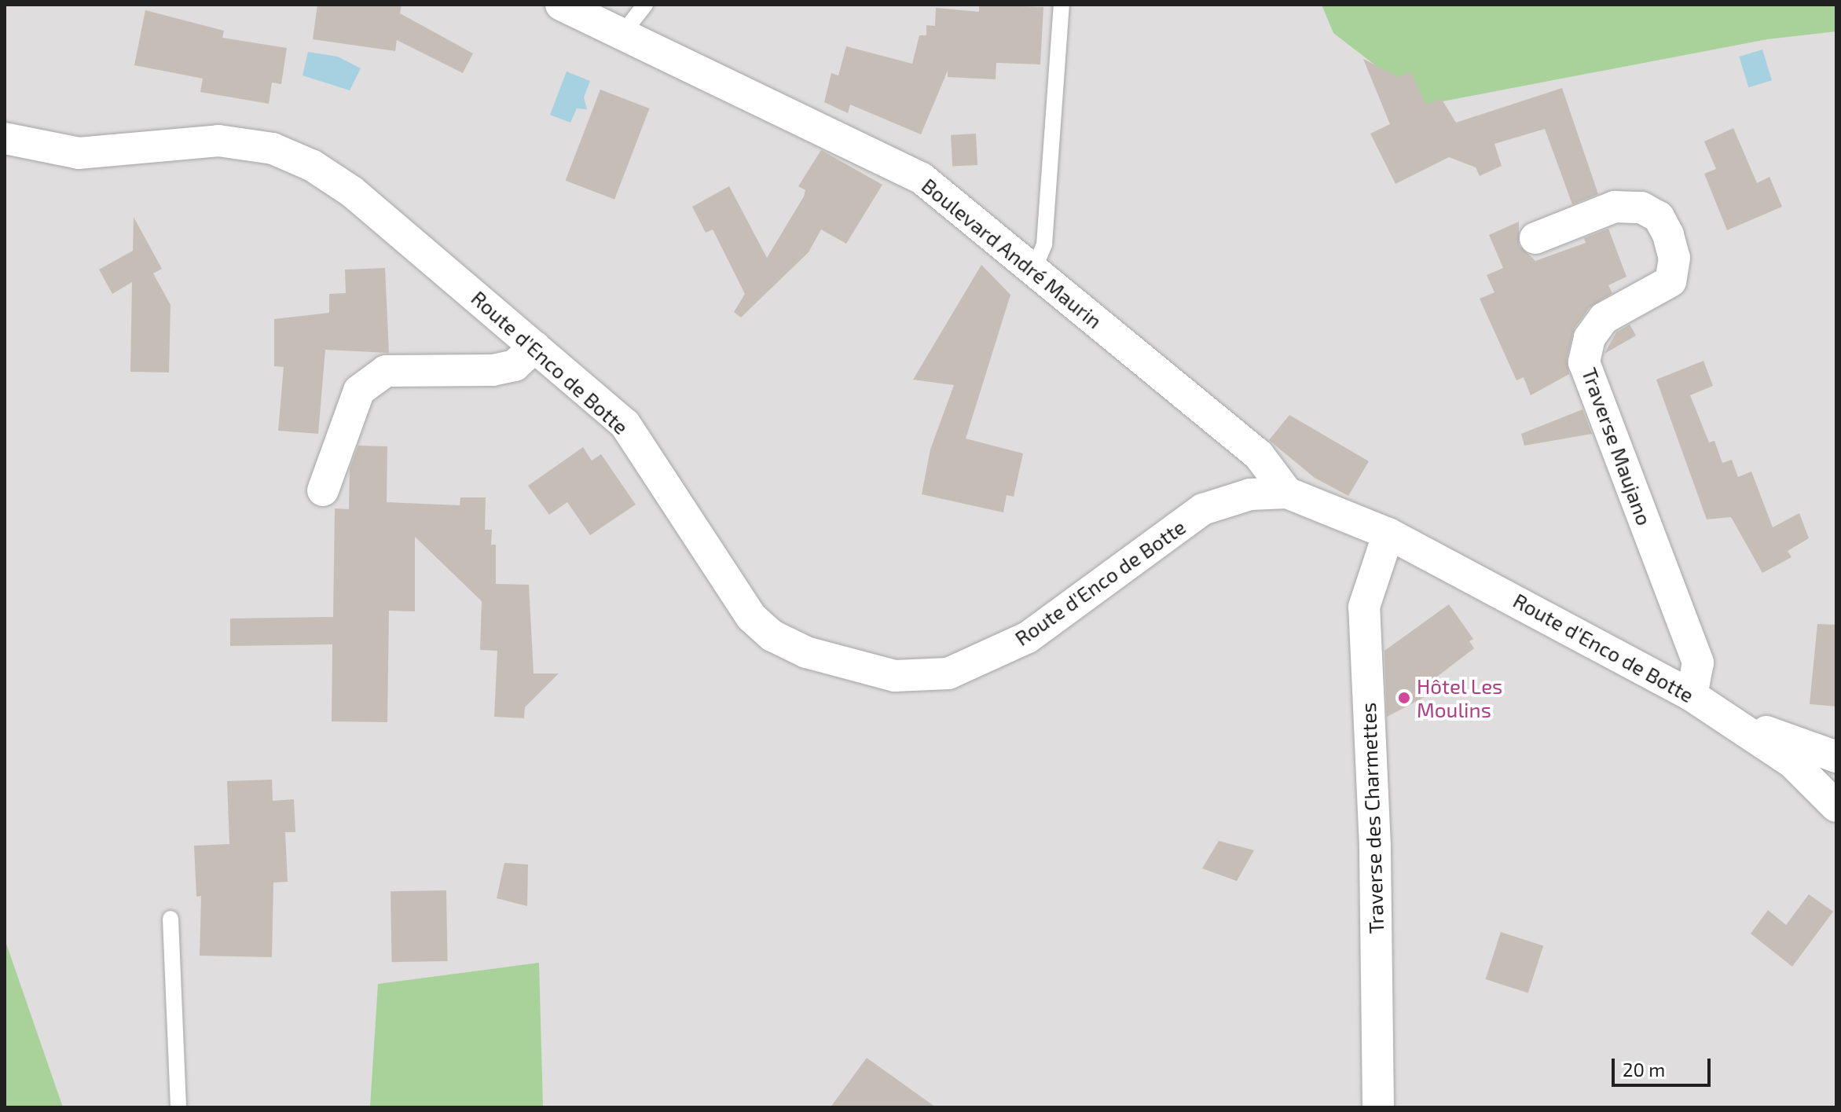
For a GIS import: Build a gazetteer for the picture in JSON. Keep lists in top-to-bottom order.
{
  "streets": {
    "street": [
      "Boulevard André Maurin",
      "Route d'Enco de Botte",
      "Traverse Maujano",
      "Traverse des Charmettes"
    ]
  },
  "crossings": [
    ["Boulevard André Maurin", "Route d'Enco de Botte"],
    ["Route d'Enco de Botte", "Traverse Maujano"],
    ["Route d'Enco de Botte", "Traverse des Charmettes"]
  ],
  "places": ["Hôtel Les Moulins"],
  "scale_bar": "20 m"
}
